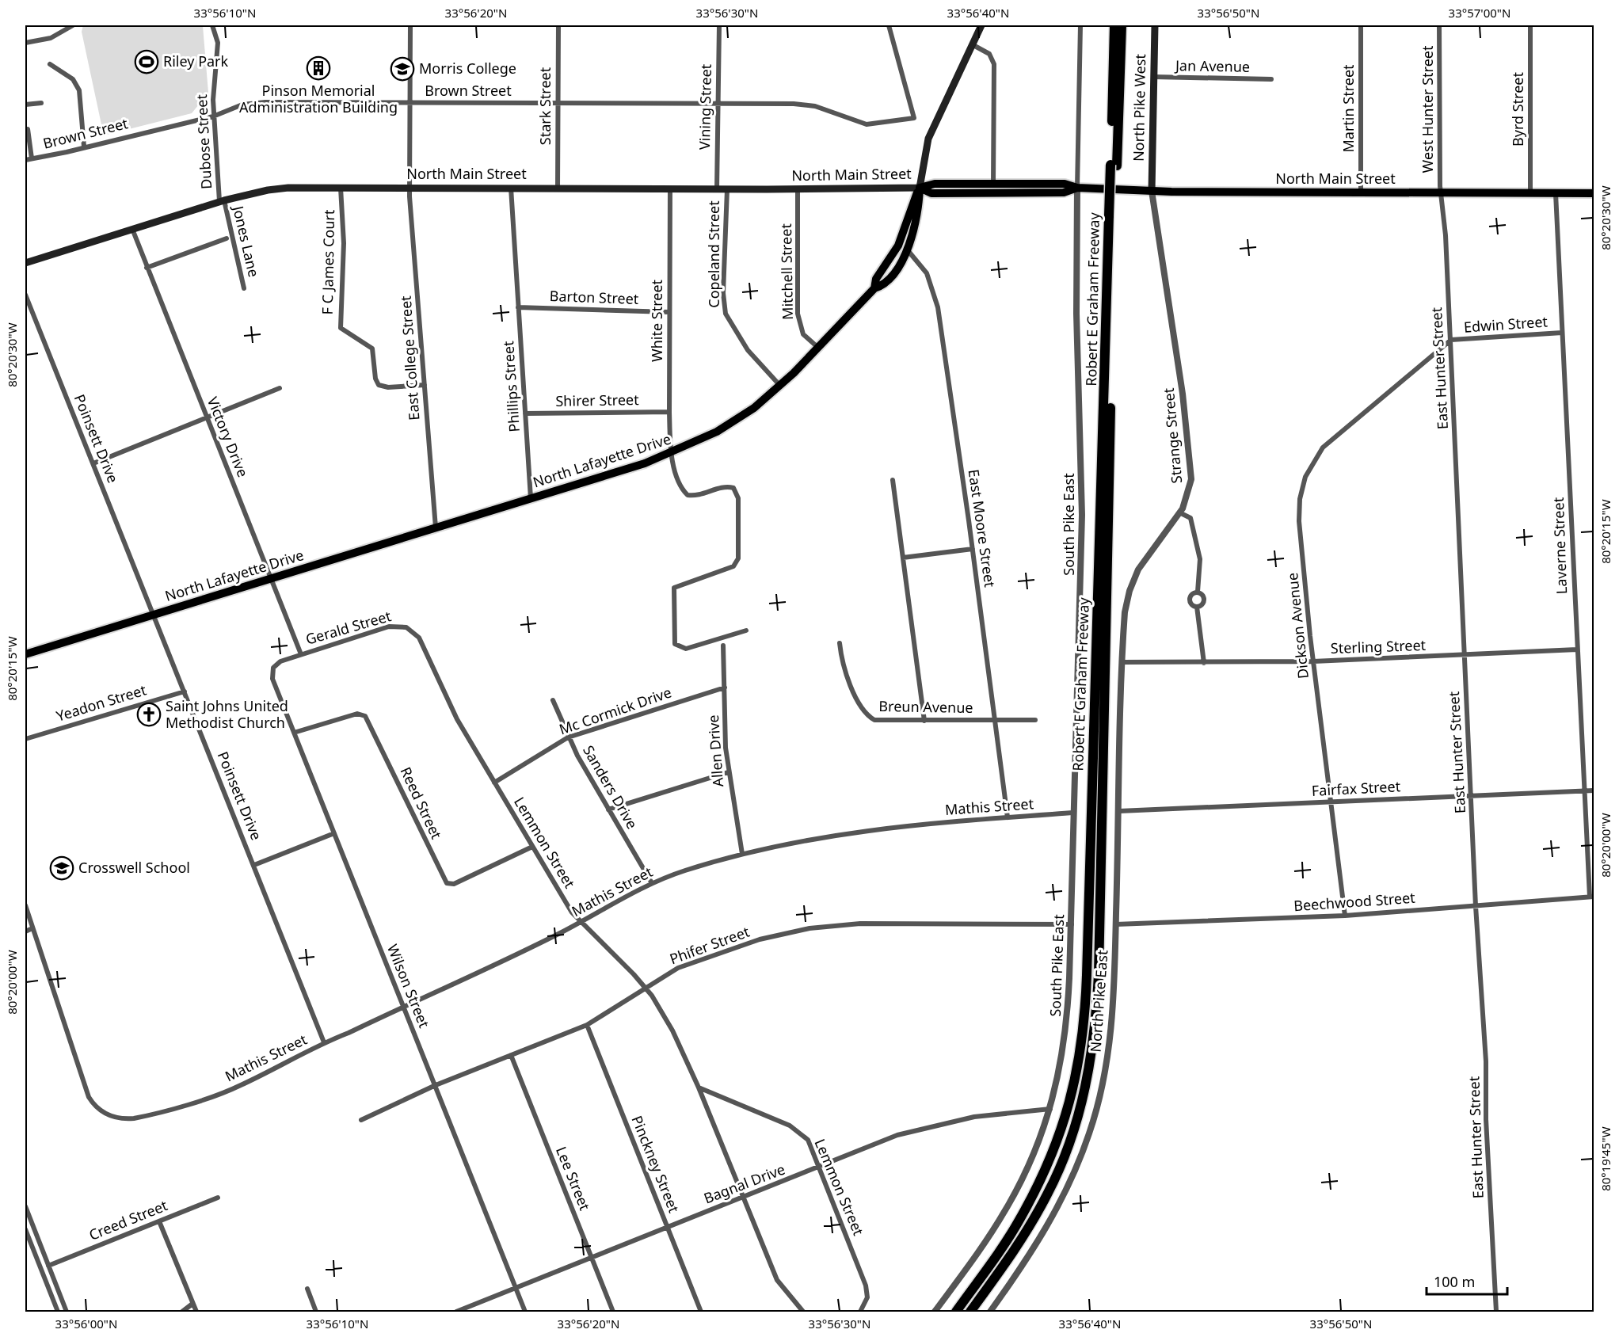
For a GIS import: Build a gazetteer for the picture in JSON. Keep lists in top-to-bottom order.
{
  "streets": {
    "highway": ["Robert E Graham Freeway"],
    "main road": ["North Pike West", "North Main Street", "North Lafayette Drive"],
    "street": [
      "Jan Avenue",
      "Brown Street",
      "Stark Street",
      "Vining Street",
      "Martin Street",
      "West Hunter Street",
      "Byrd Street",
      "Dubose Street",
      "Jones Lane",
      "Copeland Street",
      "F C James Court",
      "Mitchell Street",
      "Barton Street",
      "White Street",
      "Edwin Street",
      "East College Street",
      "East Hunter Street",
      "Phillips Street",
      "Shirer Street",
      "Strange Street",
      "Victory Drive",
      "Poinsett Drive",
      "South Pike East",
      "East Moore Street",
      "Laverne Street",
      "Dickson Avenue",
      "Gerald Street",
      "Sterling Street",
      "Yeadon Street",
      "Breun Avenue",
      "Mc Cormick Drive",
      "Allen Drive",
      "Sanders Drive",
      "Fairfax Street",
      "Reed Street",
      "Mathis Street",
      "Lemmon Street",
      "Beechwood Street",
      "Phifer Street",
      "Wilson Street",
      "North Pike East",
      "Pinckney Street",
      "Lee Street",
      "Bagnal Drive",
      "Creed Street"
    ]
  },
  "crossings": [
    ["Jan Avenue", "North Pike West"],
    ["Brown Street", "Stark Street"],
    ["Brown Street", "Vining Street"],
    ["Brown Street", "Dubose Street"],
    ["Brown Street", "East College Street"],
    ["Stark Street", "North Main Street"],
    ["Vining Street", "North Main Street"],
    ["North Pike West", "North Main Street"],
    ["North Pike West", "Strange Street"],
    ["Martin Street", "North Main Street"],
    ["West Hunter Street", "North Main Street"],
    ["West Hunter Street", "East Hunter Street"],
    ["Byrd Street", "North Main Street"],
    ["Dubose Street", "North Main Street"],
    ["Dubose Street", "Jones Lane"],
    ["North Main Street", "Jones Lane"],
    ["North Main Street", "Copeland Street"],
    ["North Main Street", "F C James Court"],
    ["North Main Street", "Mitchell Street"],
    ["North Main Street", "White Street"],
    ["North Main Street", "East College Street"],
    ["North Main Street", "East Hunter Street"],
    ["North Main Street", "Phillips Street"],
    ["North Main Street", "Strange Street"],
    ["North Main Street", "Victory Drive"],
    ["North Main Street", "North Lafayette Drive"],
    ["North Main Street", "South Pike East"],
    ["North Main Street", "Laverne Street"],
    ["Copeland Street", "North Lafayette Drive"],
    ["F C James Court", "East College Street"],
    ["Mitchell Street", "North Lafayette Drive"],
    ["Barton Street", "White Street"],
    ["Barton Street", "Phillips Street"],
    ["White Street", "Shirer Street"],
    ["White Street", "North Lafayette Drive"],
    ["Edwin Street", "East Hunter Street"],
    ["Edwin Street", "Laverne Street"],
    ["Edwin Street", "Dickson Avenue"],
    ["East College Street", "North Lafayette Drive"],
    ["East Hunter Street", "Dickson Avenue"],
    ["East Hunter Street", "Sterling Street"],
    ["East Hunter Street", "Fairfax Street"],
    ["East Hunter Street", "Beechwood Street"],
    ["Phillips Street", "Shirer Street"],
    ["Phillips Street", "North Lafayette Drive"],
    ["Strange Street", "Sterling Street"],
    ["Strange Street", "North Pike East"],
    ["Victory Drive", "North Lafayette Drive"],
    ["Victory Drive", "Gerald Street"],
    ["Poinsett Drive", "North Lafayette Drive"],
    ["Poinsett Drive", "Yeadon Street"],
    ["Poinsett Drive", "Mathis Street"],
    ["North Lafayette Drive", "East Moore Street"],
    ["South Pike East", "Mathis Street"],
    ["South Pike East", "Phifer Street"],
    ["South Pike East", "Bagnal Drive"],
    ["East Moore Street", "Breun Avenue"],
    ["East Moore Street", "Mathis Street"],
    ["Laverne Street", "Sterling Street"],
    ["Laverne Street", "Fairfax Street"],
    ["Laverne Street", "Beechwood Street"],
    ["Dickson Avenue", "Sterling Street"],
    ["Dickson Avenue", "Fairfax Street"],
    ["Dickson Avenue", "Beechwood Street"],
    ["Gerald Street", "Lemmon Street"],
    ["Gerald Street", "Wilson Street"],
    ["Sterling Street", "North Pike East"],
    ["Mc Cormick Drive", "Allen Drive"],
    ["Mc Cormick Drive", "Sanders Drive"],
    ["Mc Cormick Drive", "Lemmon Street"],
    ["Allen Drive", "Mathis Street"],
    ["Sanders Drive", "Mathis Street"],
    ["Fairfax Street", "North Pike East"],
    ["Reed Street", "Lemmon Street"],
    ["Reed Street", "Wilson Street"],
    ["Mathis Street", "Lemmon Street"],
    ["Mathis Street", "Wilson Street"],
    ["Lemmon Street", "Phifer Street"],
    ["Lemmon Street", "Bagnal Drive"],
    ["Beechwood Street", "North Pike East"],
    ["Phifer Street", "Wilson Street"],
    ["Phifer Street", "Pinckney Street"],
    ["Phifer Street", "Lee Street"],
    ["Wilson Street", "Bagnal Drive"],
    ["Pinckney Street", "Bagnal Drive"],
    ["Lee Street", "Bagnal Drive"]
  ],
  "places": {
    "sports": ["Riley Park"],
    "building": ["Pinson Memorial Administration Building"],
    "school or university": ["Morris College", "Crosswell School"],
    "church": ["Saint Johns United Methodist Church"]
  },
  "scale_bar": "100 m",
  "coordinates": [
    "33°56'10\"N",
    "33°56'20\"N",
    "33°56'30\"N",
    "33°56'40\"N",
    "33°56'50\"N",
    "33°57'00\"N",
    "80°20'30\"W",
    "80°20'15\"W",
    "80°20'00\"W",
    "80°19'45\"W",
    "33°56'00\"N"
  ]
}
